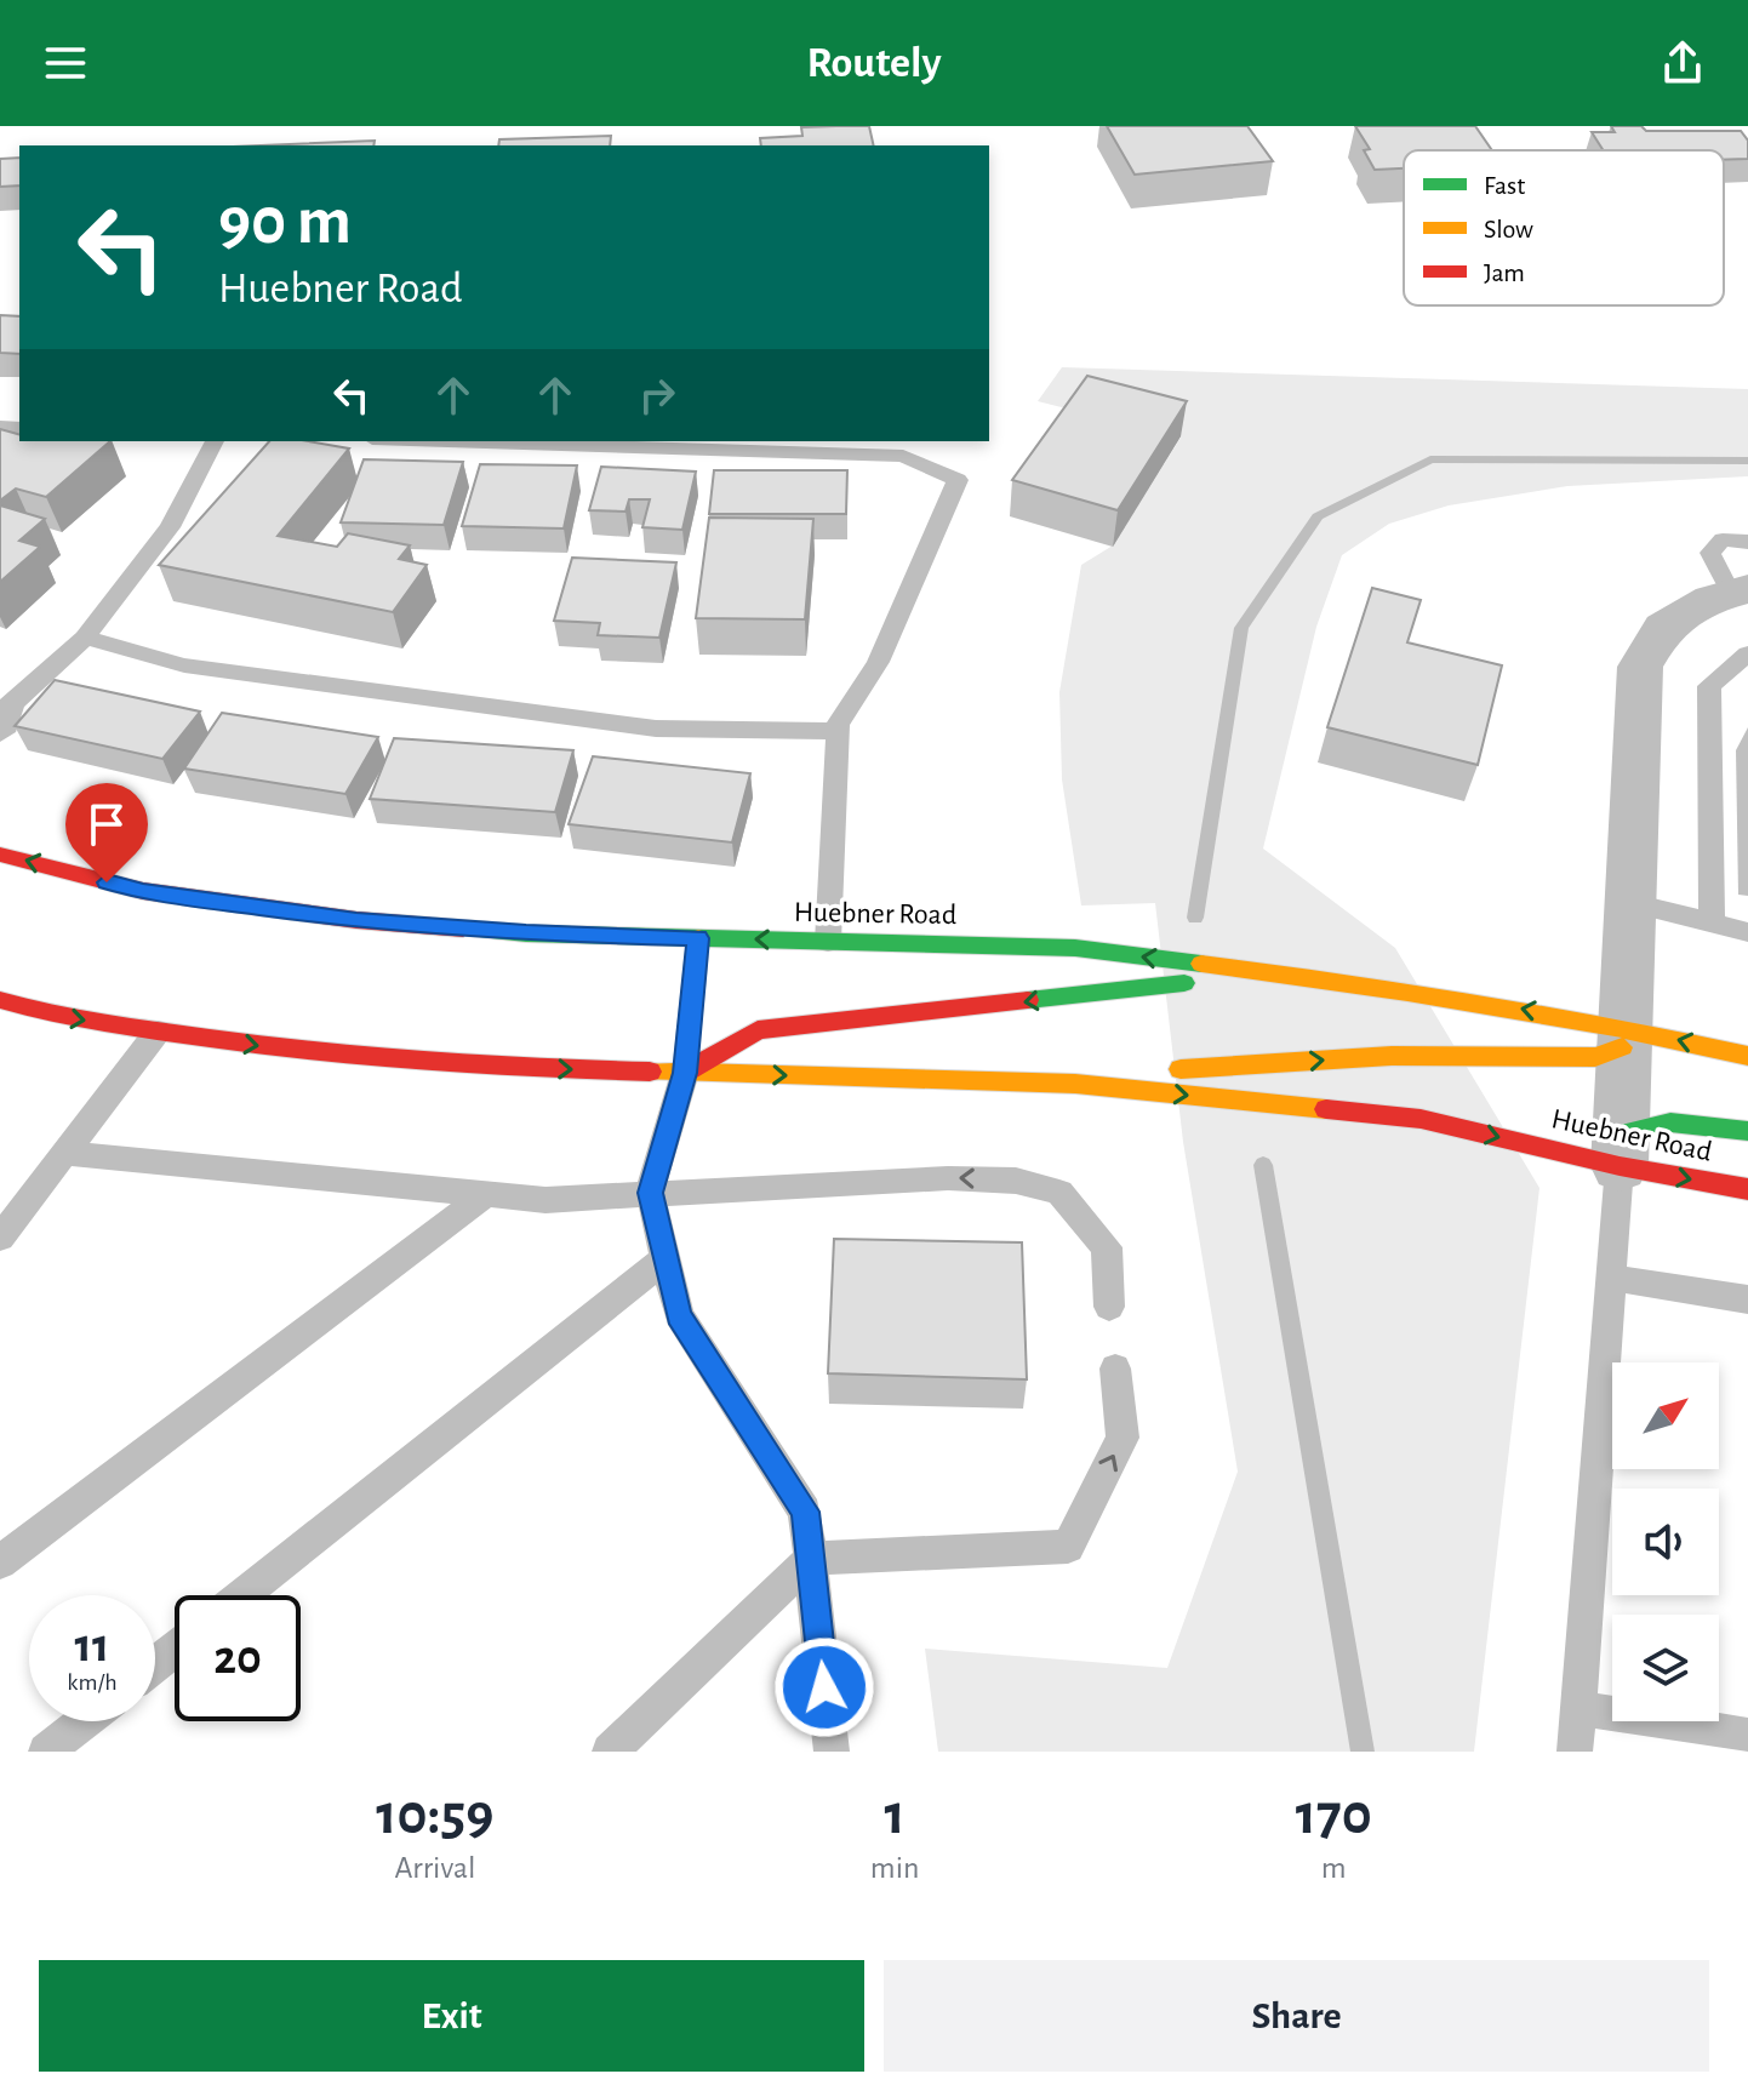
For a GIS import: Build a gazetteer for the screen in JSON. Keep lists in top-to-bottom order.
{
  "streets": {
    "main road": ["Huebner Road"]
  },
  "legend": ["Fast", "Slow", "Jam"],
  "north": "top right",
  "page": {
    "header": "Routely",
    "turn": ["90 m", "Huebner Road"],
    "speed": "11 km/h",
    "limit": "20",
    "eta": [
      "10:59",
      "Arrival",
      "1",
      "min",
      "170",
      "m"
    ],
    "buttons": ["Exit", "Share"]
  }
}
